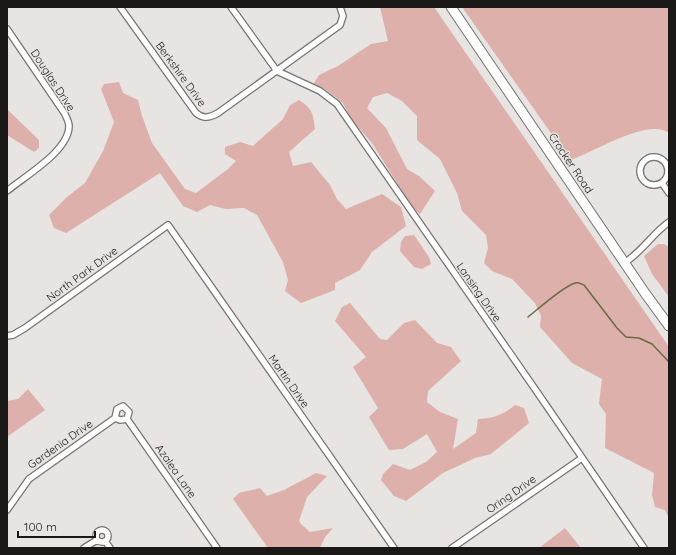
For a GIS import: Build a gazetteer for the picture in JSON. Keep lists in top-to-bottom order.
{
  "streets": {
    "main road": ["Crocker Road"],
    "street": [
      "Berkshire Drive",
      "Douglas Drive",
      "North Park Drive",
      "Lansing Drive",
      "Martin Drive",
      "Gardenia Drive",
      "Azalea Lane",
      "Oring Drive"
    ]
  },
  "crossings": [
    ["Berkshire Drive", "Lansing Drive"],
    ["North Park Drive", "Martin Drive"],
    ["Lansing Drive", "Oring Drive"],
    ["Gardenia Drive", "Azalea Lane"]
  ],
  "scale_bar": "100 m"
}
